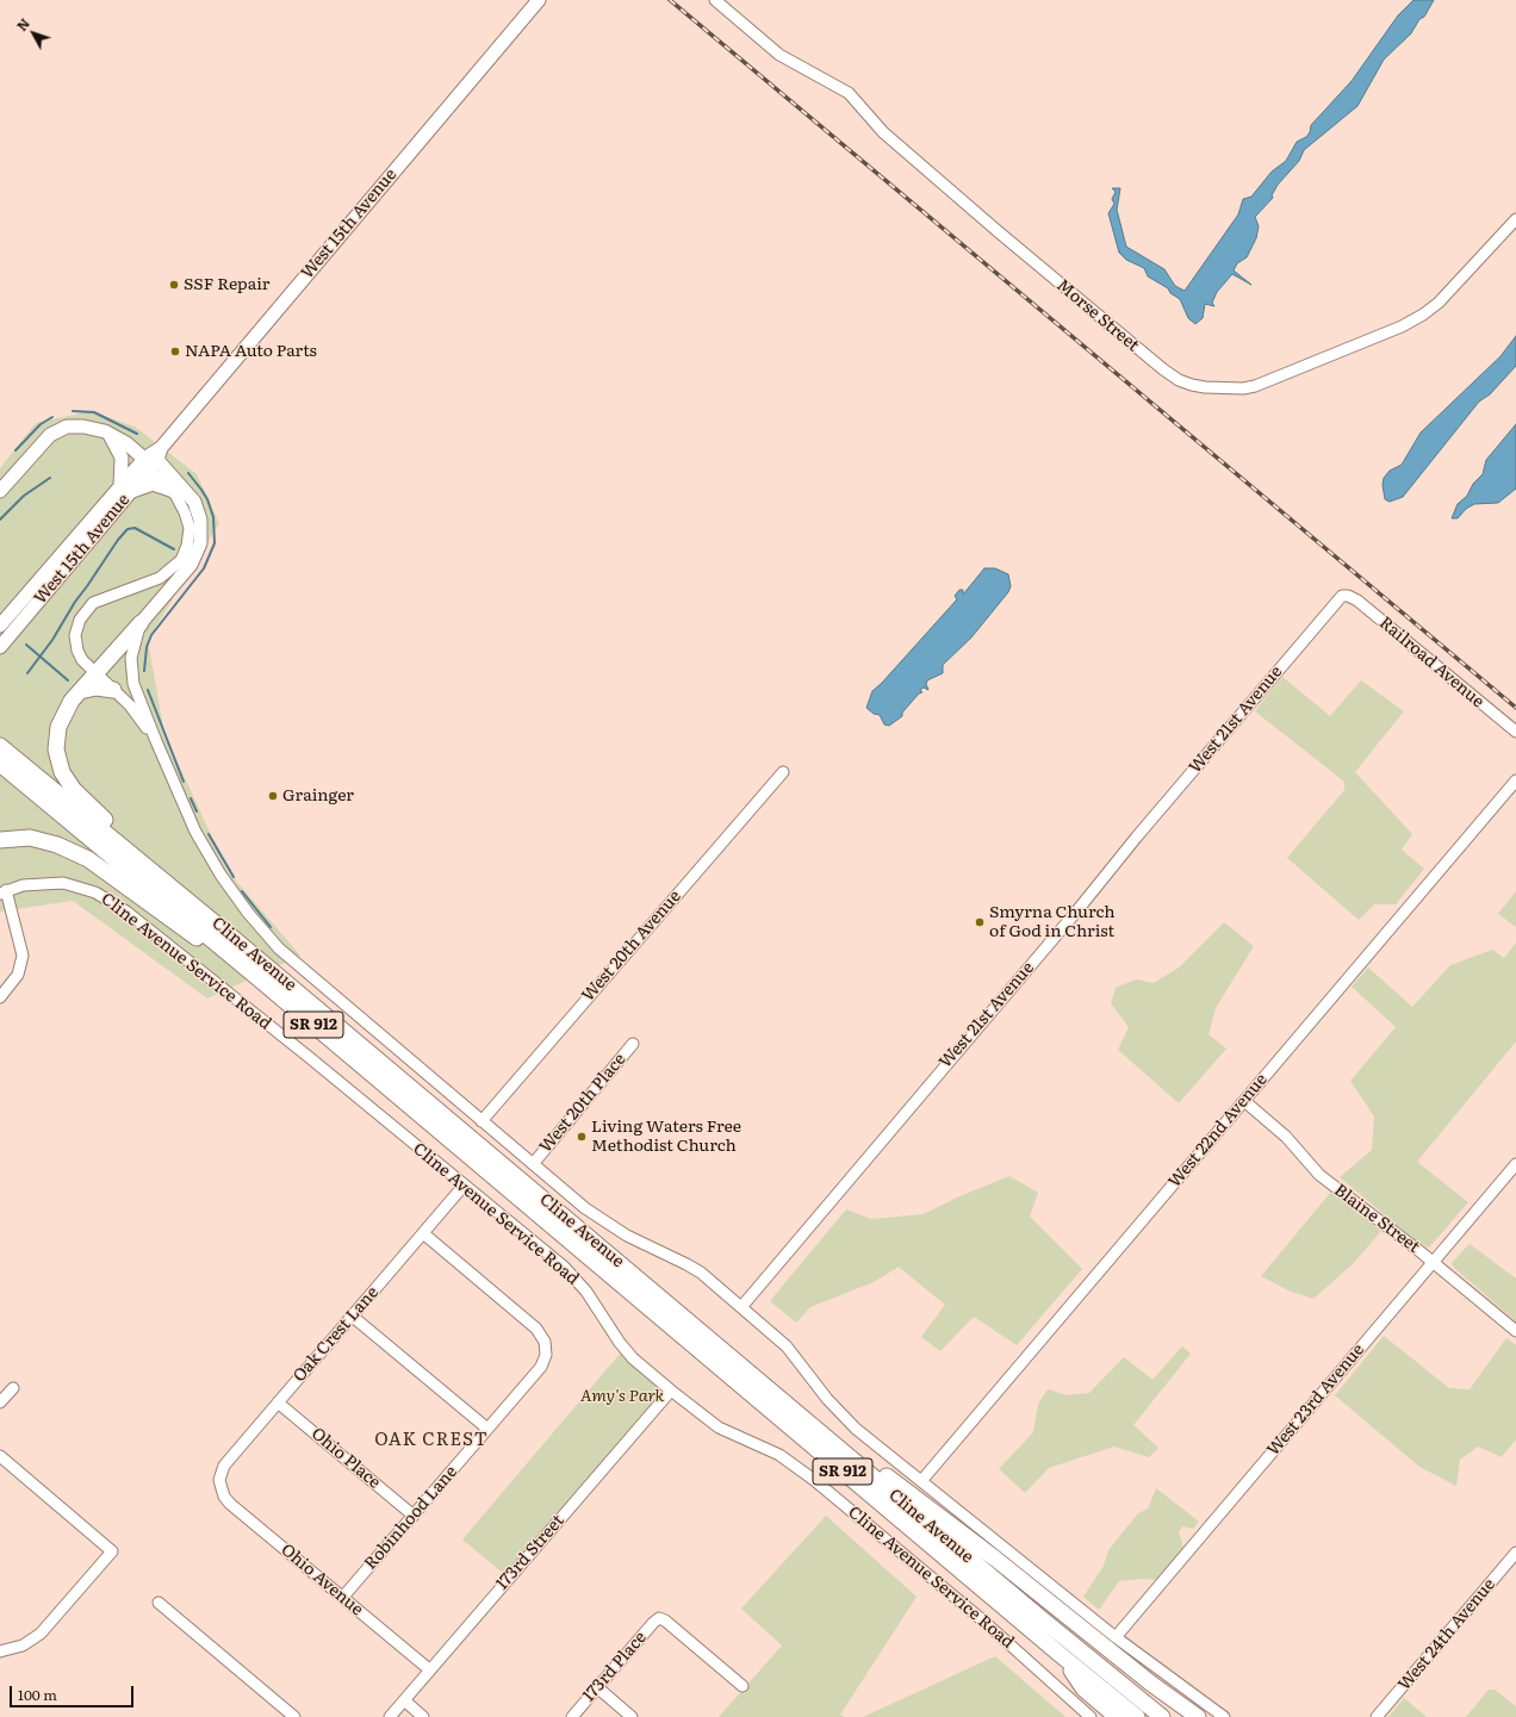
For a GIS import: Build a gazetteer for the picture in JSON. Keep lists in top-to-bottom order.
{
  "streets": {
    "highway": ["Cline Avenue", "SR 912"],
    "main road": ["West 15th Avenue"],
    "street": [
      "Morse Street",
      "Railroad Avenue",
      "West 21st Avenue",
      "West 20th Avenue",
      "Cline Avenue Service Road",
      "West 20th Place",
      "West 22nd Avenue",
      "Blaine Street",
      "Oak Crest Lane",
      "West 23rd Avenue",
      "Ohio Place",
      "Robinhood Lane",
      "173rd Street",
      "Ohio Avenue",
      "West 24th Avenue",
      "173rd Place"
    ]
  },
  "crossings": [
    ["West 15th Avenue", "Cline Avenue"],
    ["Railroad Avenue", "West 21st Avenue"],
    ["West 21st Avenue", "Cline Avenue"],
    ["West 20th Avenue", "Cline Avenue"],
    ["Cline Avenue", "West 20th Place"],
    ["Cline Avenue", "West 22nd Avenue"],
    ["Cline Avenue", "West 23rd Avenue"],
    ["Cline Avenue Service Road", "Oak Crest Lane"],
    ["Cline Avenue Service Road", "173rd Street"],
    ["West 22nd Avenue", "Blaine Street"],
    ["Blaine Street", "West 23rd Avenue"],
    ["Oak Crest Lane", "Ohio Place"],
    ["Oak Crest Lane", "Robinhood Lane"],
    ["Oak Crest Lane", "Ohio Avenue"],
    ["Ohio Place", "Robinhood Lane"],
    ["Robinhood Lane", "Ohio Avenue"],
    ["173rd Street", "Ohio Avenue"]
  ],
  "districts": ["OAK CREST"],
  "parks": ["Amy's Park"],
  "places": [
    "SSF Repair",
    "NAPA Auto Parts",
    "Grainger",
    "Smyrna Church of God in Christ",
    "Living Waters Free Methodist Church"
  ],
  "scale_bar": "100 m",
  "north": "top left"
}
